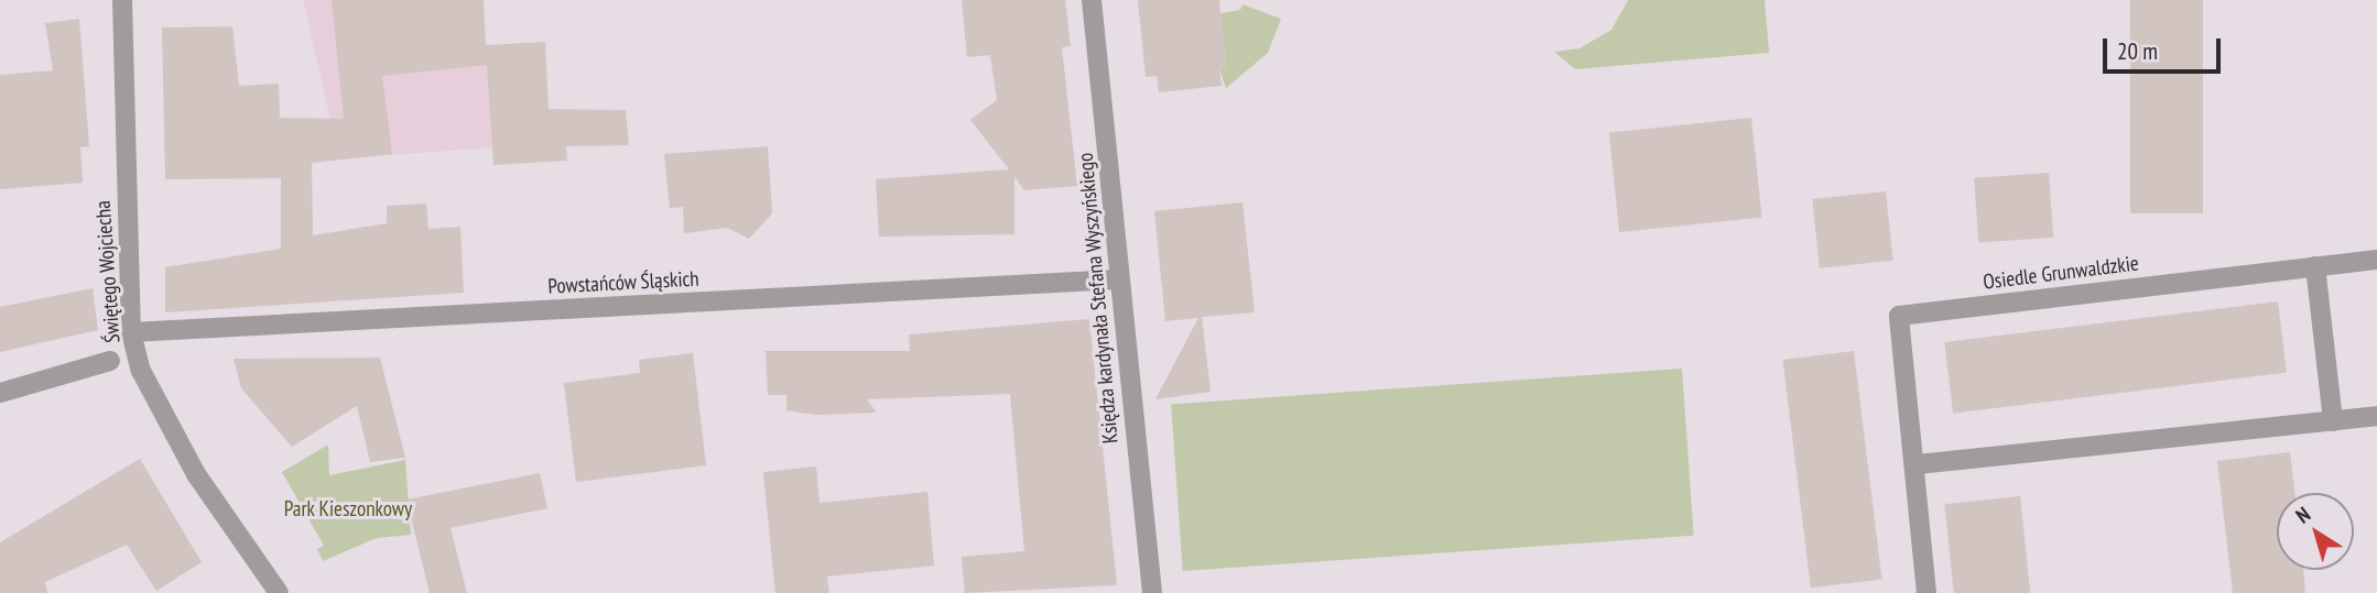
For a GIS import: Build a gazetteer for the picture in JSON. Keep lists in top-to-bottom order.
{
  "streets": {
    "street": [
      "Świętego Wojciecha",
      "Osiedle Grunwaldzkie",
      "Powstańców Śląskich",
      "Księdza kardynała Stefana Wyszyńskiego"
    ]
  },
  "crossings": [
    ["Świętego Wojciecha", "Powstańców Śląskich"],
    ["Powstańców Śląskich", "Księdza kardynała Stefana Wyszyńskiego"]
  ],
  "parks": ["Park Kieszonkowy"],
  "scale_bar": "20 m",
  "north": "top left"
}
